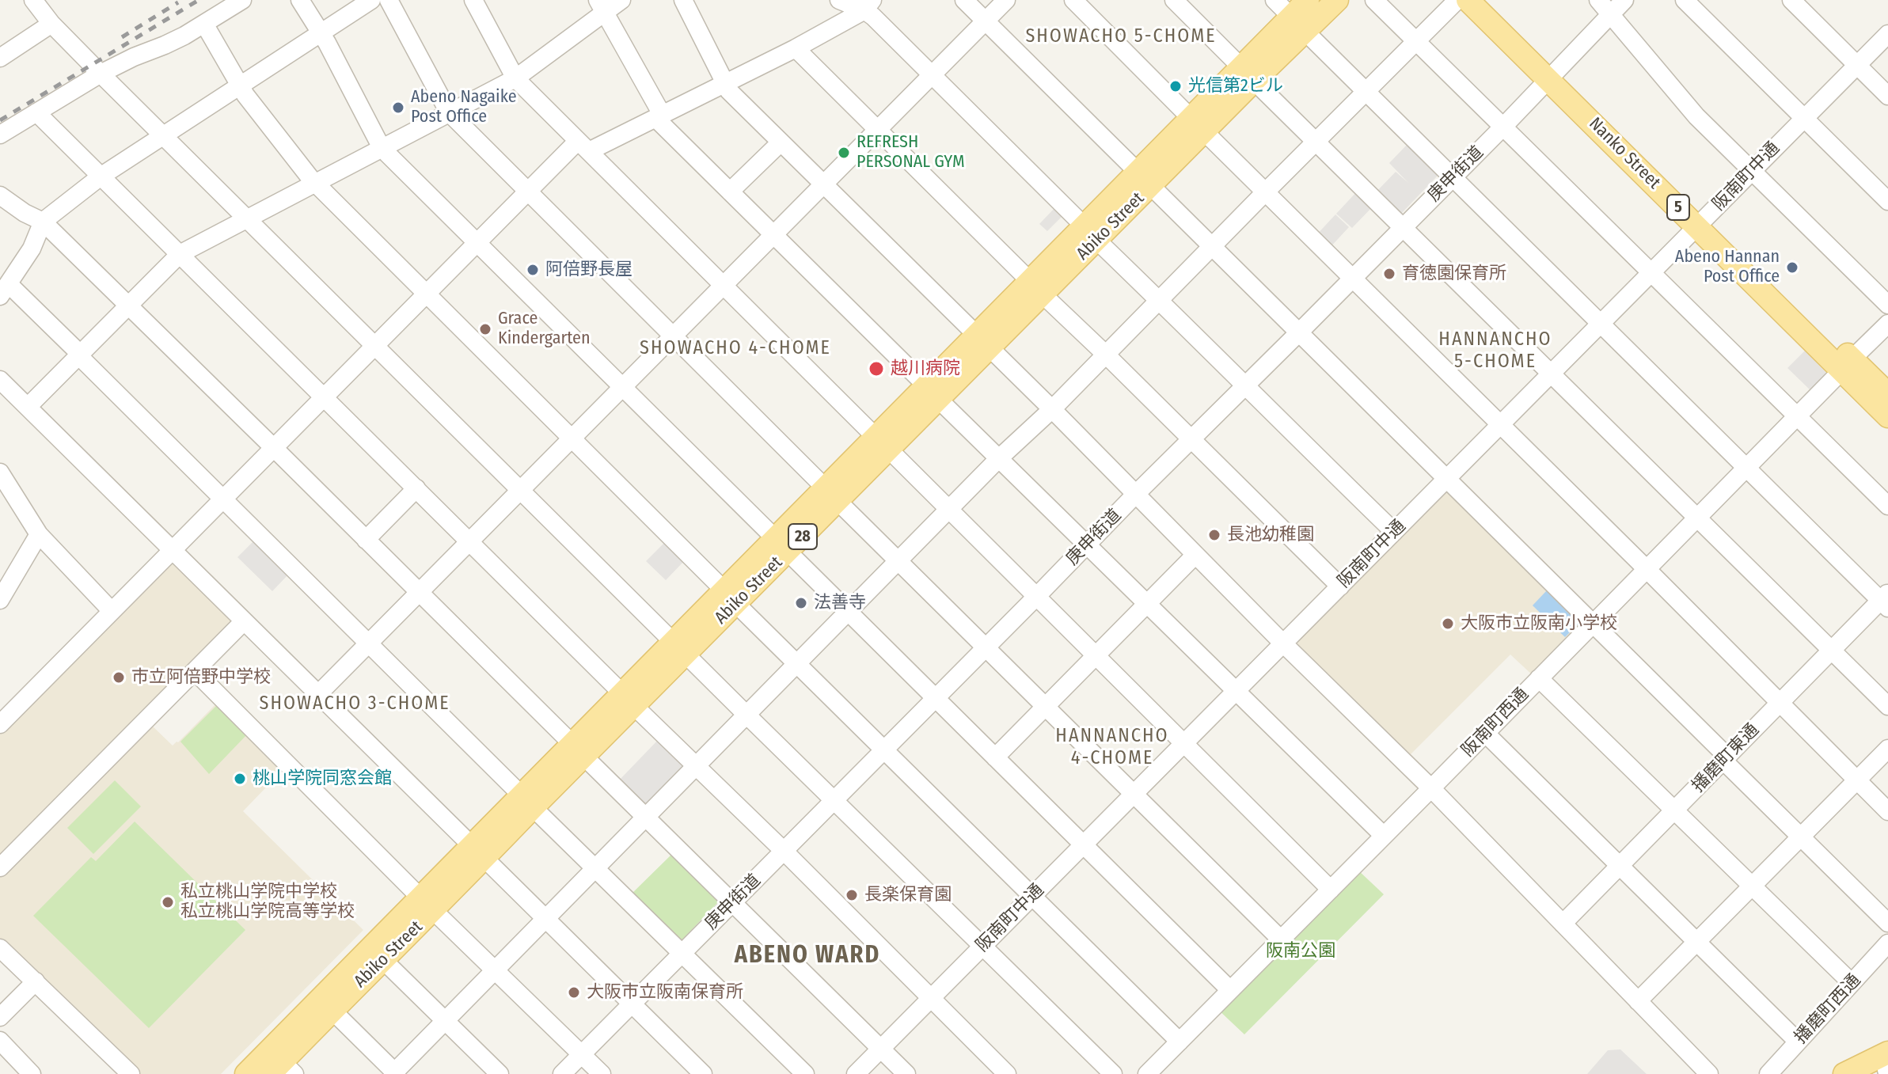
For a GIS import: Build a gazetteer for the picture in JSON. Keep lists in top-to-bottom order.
{
  "streets": {
    "main road": [
      "Nanko Street",
      "5",
      "Abiko Street",
      "28"
    ],
    "street": [
      "庚申街道",
      "阪南町中通",
      "阪南町西通",
      "播磨町東通",
      "播磨町西通"
    ]
  },
  "crossings": [
    ["Nanko Street", "庚申街道"],
    ["Nanko Street", "阪南町中通"],
    ["Nanko Street", "阪南町西通"]
  ],
  "districts": [
    "SHOWACHO 5-CHOME",
    "HANNANCHO 5-CHOME",
    "SHOWACHO 4-CHOME",
    "SHOWACHO 3-CHOME",
    "HANNANCHO 4-CHOME",
    "ABENO WARD"
  ],
  "parks": ["阪南公園"],
  "places": [
    "光信第2ビル",
    "Abeno Nagaike Post Office",
    "REFRESH PERSONAL GYM",
    "Abeno Hannan Post Office",
    "阿倍野長屋",
    "育徳園保育所",
    "Grace Kindergarten",
    "越川病院",
    "長池幼稚園",
    "法善寺",
    "大阪市立阪南小学校",
    "市立阿倍野中学校",
    "桃山学院同窓会館",
    "長楽保育園",
    "私立桃山学院中学校 私立桃山学院高等学校",
    "大阪市立阪南保育所"
  ]
}
